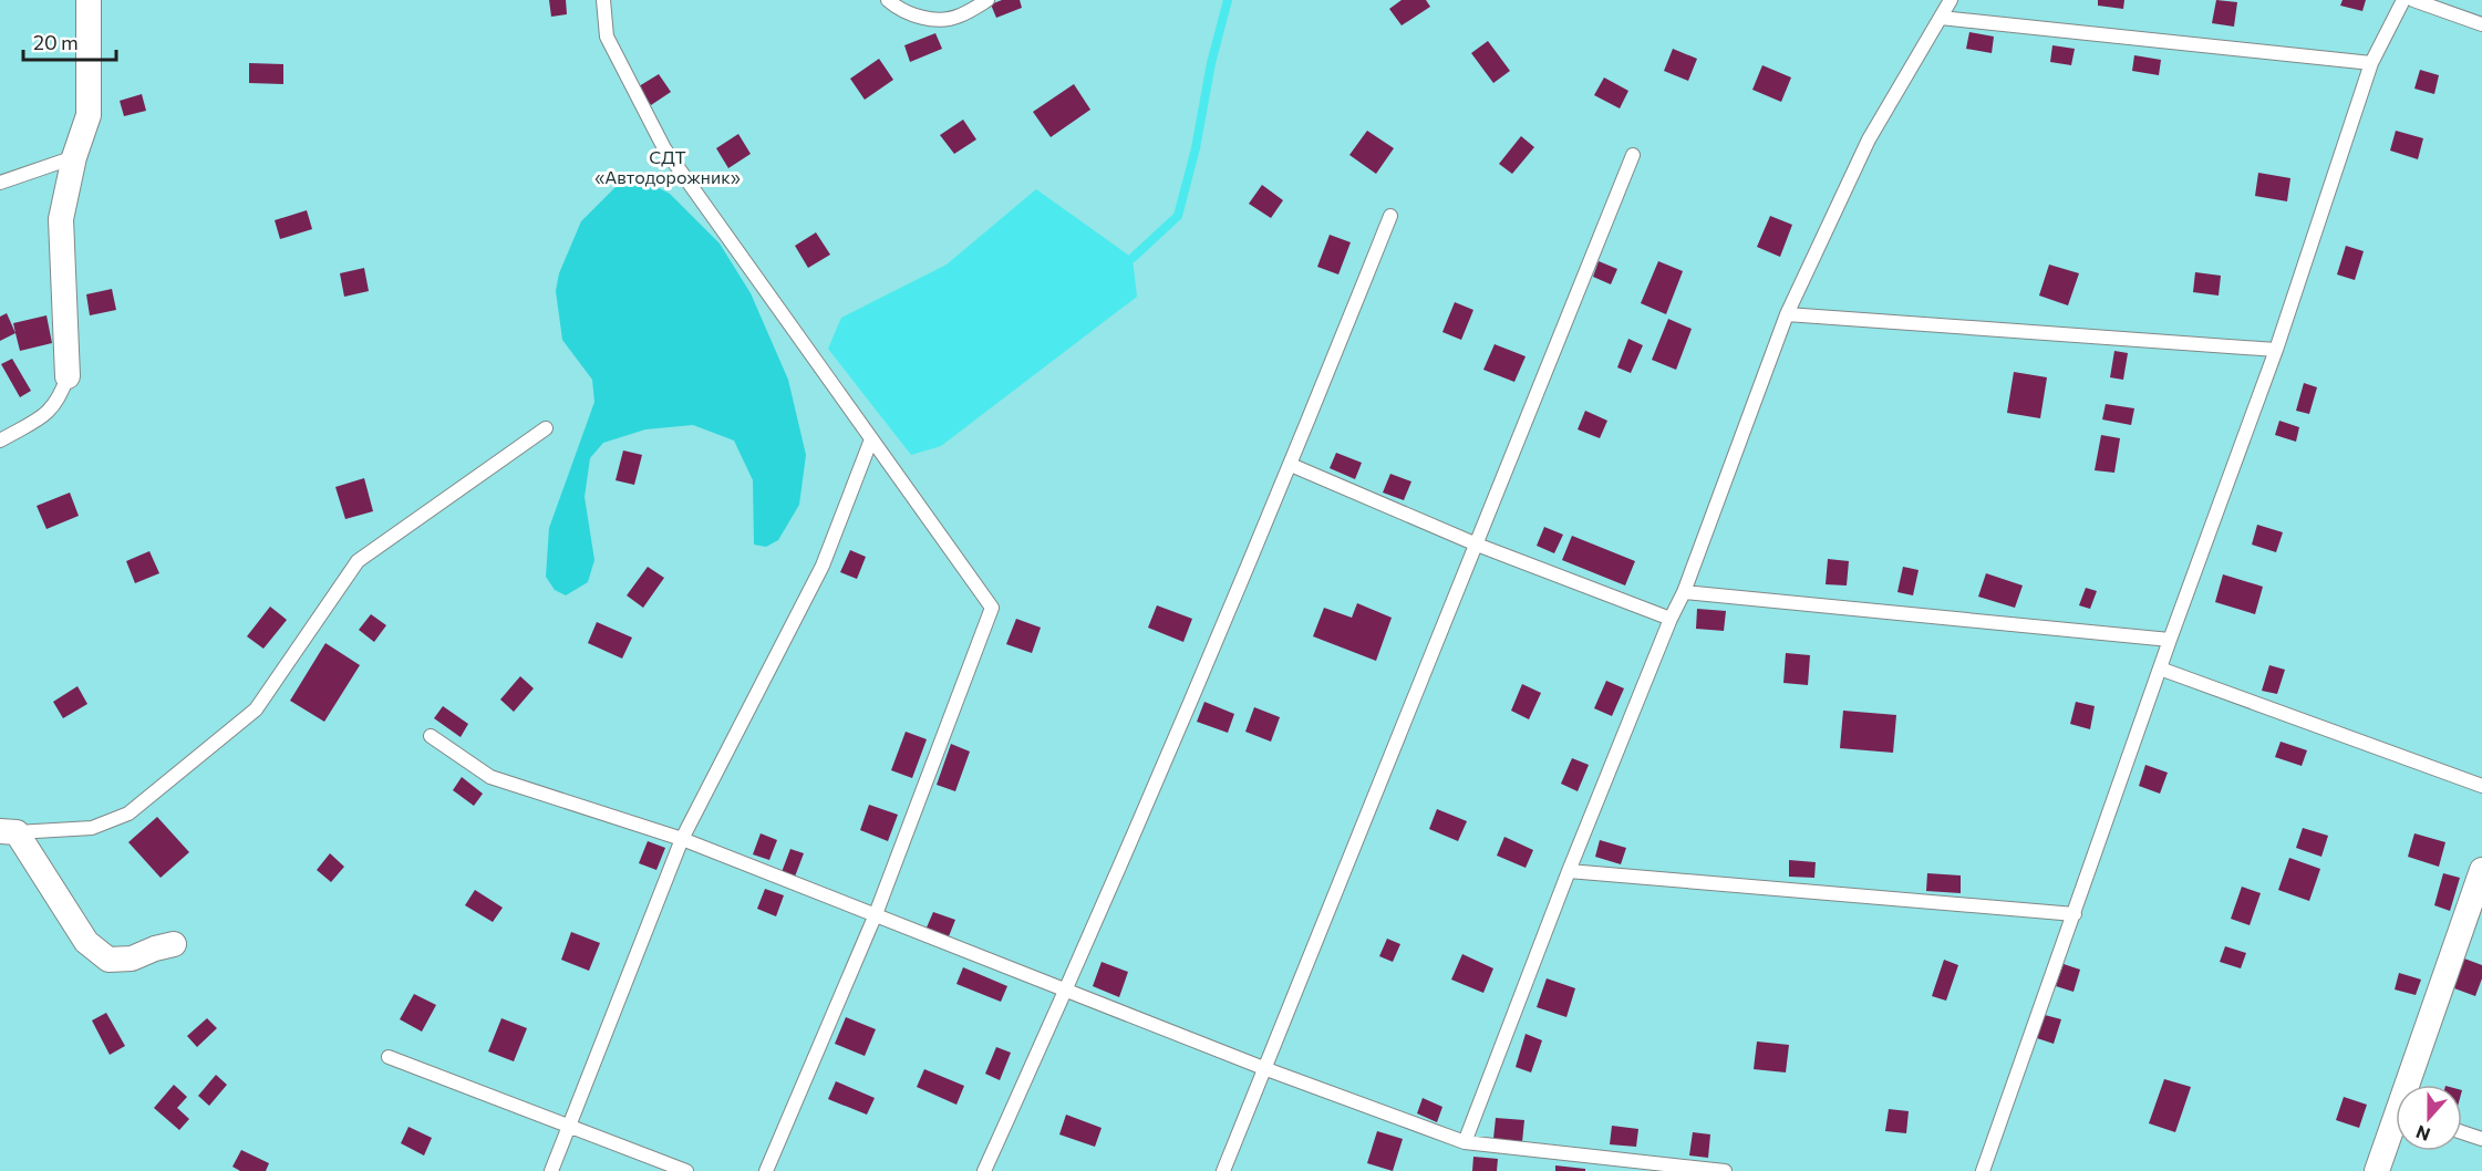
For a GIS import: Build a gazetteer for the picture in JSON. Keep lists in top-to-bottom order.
{
  "parks": ["СДТ «Автодорожник»"],
  "scale_bar": "20 m",
  "north": "bottom"
}
